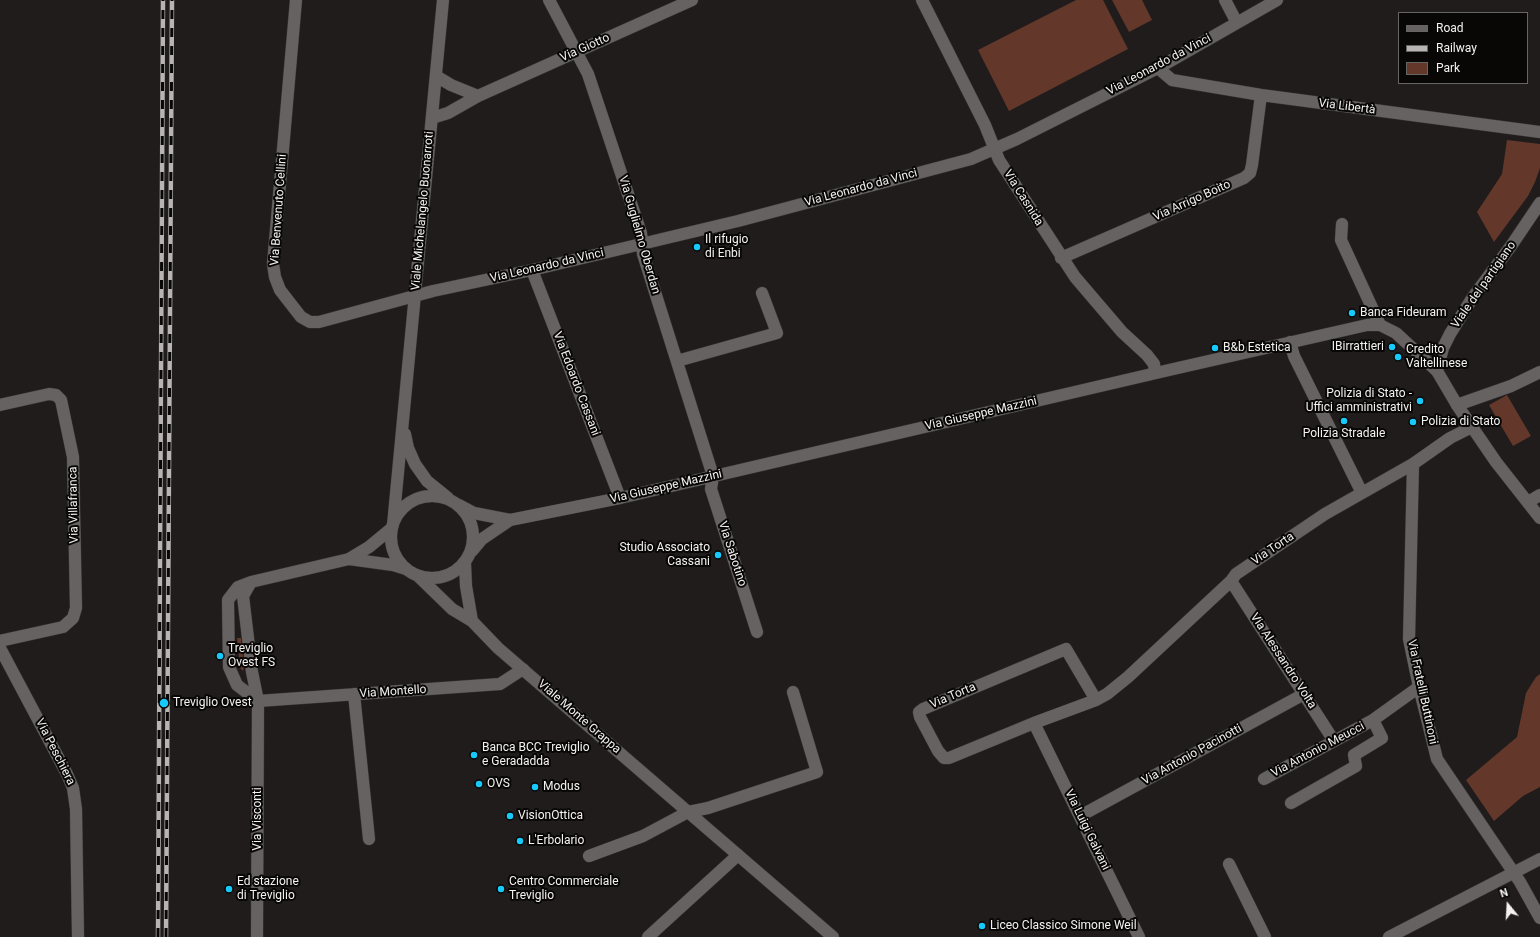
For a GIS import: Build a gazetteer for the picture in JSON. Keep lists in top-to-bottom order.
{
  "streets": {
    "street": [
      "Via Giotto",
      "Via Leonardo da Vinci",
      "Via Libertà",
      "Via Casnida",
      "Via Arrigo Boito",
      "Via Benvenuto Cellini",
      "Viale Michelangelo Buonarroti",
      "Via Guglielmo Oberdan",
      "Viale del partigiano",
      "Via Edoardo Cassani",
      "Via Giuseppe Mazzini",
      "Via Villafranca",
      "Via Torta",
      "Via Sabotino",
      "Via Alessandro Volta",
      "Via Montello",
      "Via Fratelli Buttinoni",
      "Viale Monte Grappa",
      "Via Antonio Meucci",
      "Via Peschiera",
      "Via Antonio Pacinotti",
      "Via Visconti",
      "Via Luigi Galvani"
    ]
  },
  "crossings": [
    ["Via Giotto", "Viale Michelangelo Buonarroti"],
    ["Via Giotto", "Via Guglielmo Oberdan"],
    ["Via Leonardo da Vinci", "Via Libertà"],
    ["Via Leonardo da Vinci", "Via Casnida"],
    ["Via Leonardo da Vinci", "Via Benvenuto Cellini"],
    ["Via Leonardo da Vinci", "Viale Michelangelo Buonarroti"],
    ["Via Leonardo da Vinci", "Via Guglielmo Oberdan"],
    ["Via Leonardo da Vinci", "Via Edoardo Cassani"],
    ["Via Libertà", "Via Arrigo Boito"],
    ["Via Casnida", "Via Arrigo Boito"],
    ["Via Casnida", "Via Giuseppe Mazzini"],
    ["Via Benvenuto Cellini", "Viale Michelangelo Buonarroti"],
    ["Viale Michelangelo Buonarroti", "Via Giuseppe Mazzini"],
    ["Viale Michelangelo Buonarroti", "Viale Monte Grappa"],
    ["Via Guglielmo Oberdan", "Via Giuseppe Mazzini"],
    ["Via Guglielmo Oberdan", "Via Sabotino"],
    ["Via Edoardo Cassani", "Via Giuseppe Mazzini"],
    ["Via Giuseppe Mazzini", "Via Sabotino"],
    ["Via Giuseppe Mazzini", "Viale Monte Grappa"],
    ["Via Torta", "Via Alessandro Volta"],
    ["Via Torta", "Via Fratelli Buttinoni"],
    ["Via Torta", "Via Luigi Galvani"],
    ["Via Alessandro Volta", "Via Antonio Meucci"],
    ["Via Alessandro Volta", "Via Antonio Pacinotti"],
    ["Via Montello", "Viale Monte Grappa"],
    ["Via Montello", "Via Visconti"],
    ["Via Fratelli Buttinoni", "Via Antonio Meucci"],
    ["Via Antonio Pacinotti", "Via Luigi Galvani"]
  ],
  "places": [
    "Il rifugio di Enbi",
    "Banca Fideuram",
    "IBirrattieri",
    "B&b Estetica",
    "Credito Valtellinese",
    "Polizia di Stato - Uffici amministrativi",
    "Polizia Stradale",
    "Polizia di Stato",
    "Studio Associato Cassani",
    "Treviglio Ovest FS",
    "Treviglio Ovest",
    "Banca BCC Treviglio e Geradadda",
    "OVS",
    "Modus",
    "VisionOttica",
    "L'Erbolario",
    "Ed stazione di Treviglio",
    "Centro Commerciale Treviglio",
    "Liceo Classico Simone Weil"
  ],
  "legend": ["Road", "Railway", "Park"],
  "north": "top"
}
